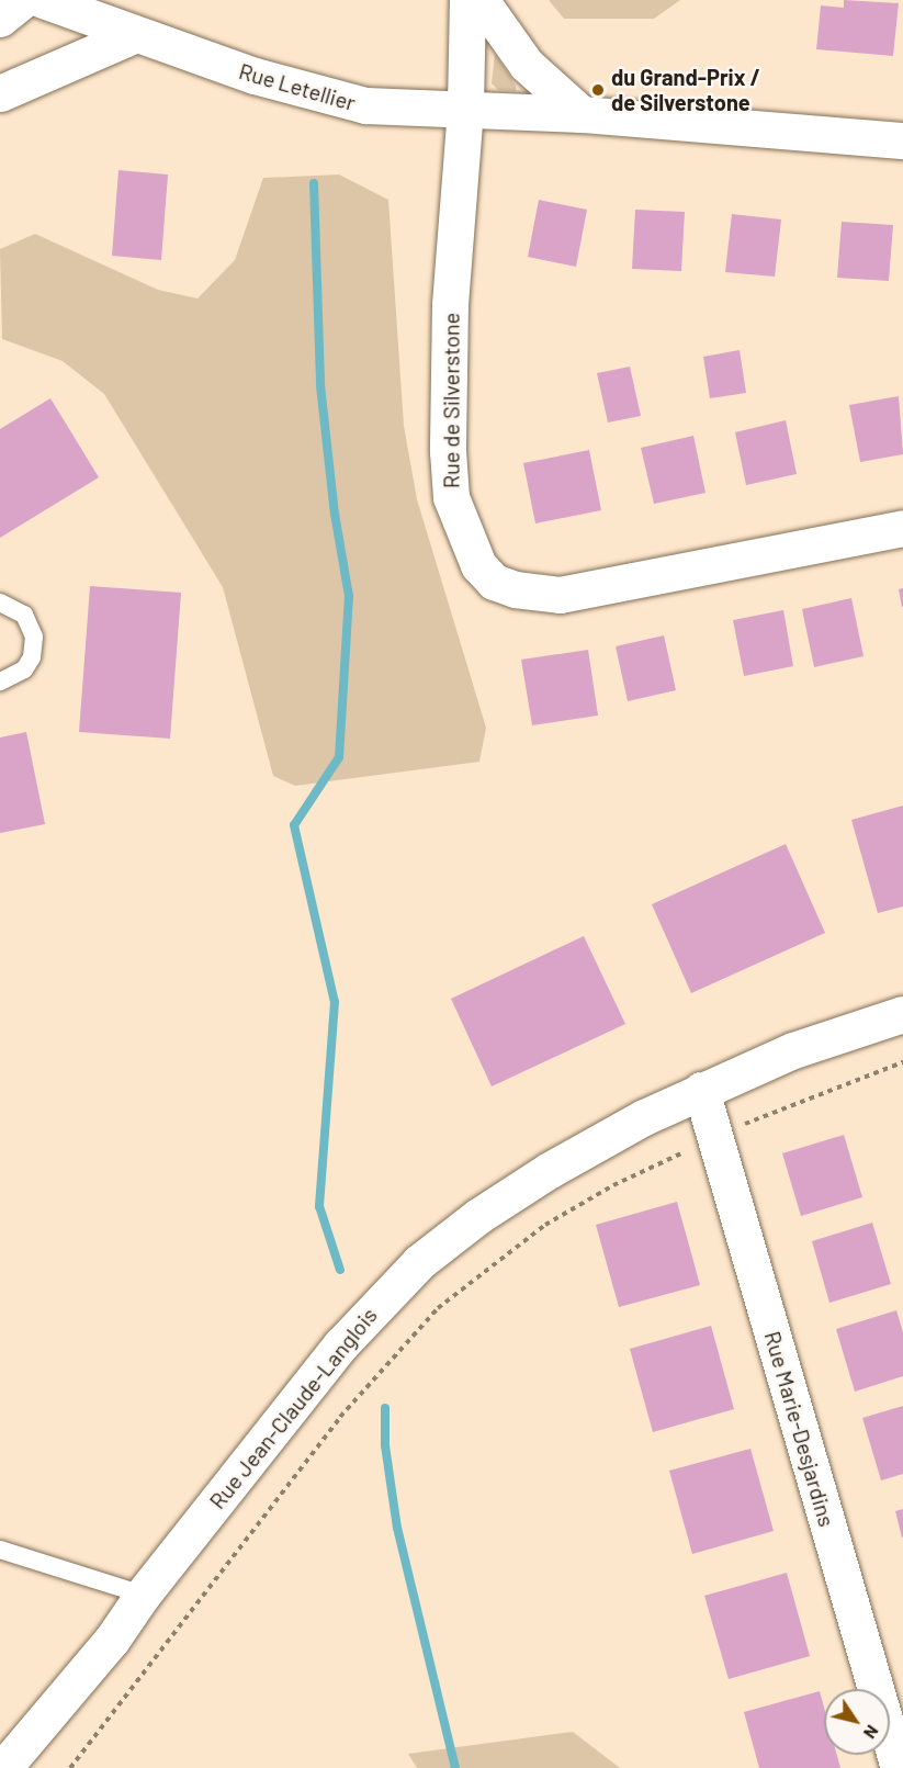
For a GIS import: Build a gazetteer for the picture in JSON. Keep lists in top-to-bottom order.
{
  "streets": {
    "street": [
      "Rue Letellier",
      "Rue de Silverstone",
      "Rue Jean-Claude-Langlois",
      "Rue Marie-Desjardins"
    ]
  },
  "crossings": [
    ["Rue Letellier", "Rue de Silverstone"],
    ["Rue Jean-Claude-Langlois", "Rue Marie-Desjardins"]
  ],
  "places": ["du Grand-Prix / de Silverstone"],
  "north": "bottom right"
}
